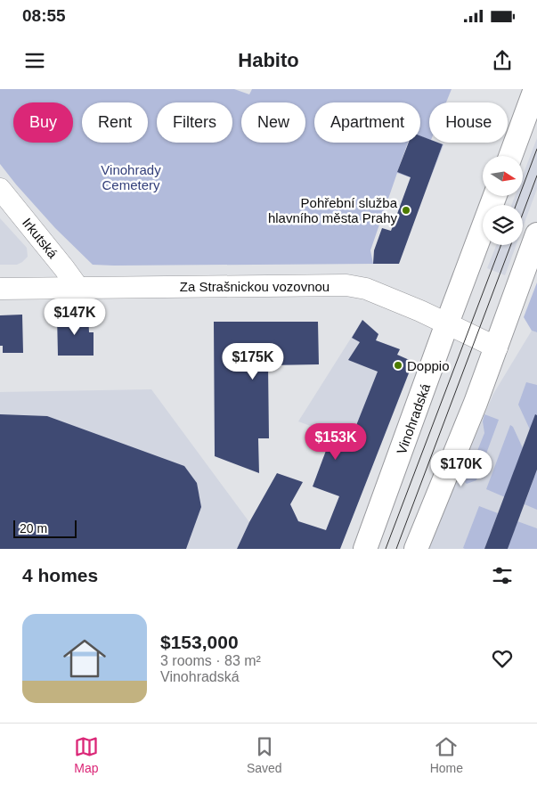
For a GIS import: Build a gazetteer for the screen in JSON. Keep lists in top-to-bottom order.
{
  "streets": {
    "main road": ["Vinohradská"],
    "street": ["Irkutská", "Za Strašnickou vozovnou"]
  },
  "crossings": [
    ["Irkutská", "Za Strašnickou vozovnou"],
    ["Za Strašnickou vozovnou", "Vinohradská"]
  ],
  "parks": ["Vinohrady Cemetery"],
  "places": ["Pohřební služba hlavního města Prahy", "Doppio"],
  "scale_bar": "20 m",
  "north": "right",
  "page": {
    "status": "08:55",
    "header": "Habito",
    "chip": [
      "Buy",
      "Rent",
      "Filters",
      "New",
      "Apartment",
      "House"
    ],
    "price": [
      "$147K",
      "$175K",
      "$153K",
      "$170K"
    ],
    "scale": "20 m",
    "heading": "4 homes",
    "list": [
      {
        "name": "$153,000",
        "note": "3 rooms · 83 m² · Vinohradská"
      }
    ],
    "tabs": ["Map", "Saved", "Home"]
  }
}
